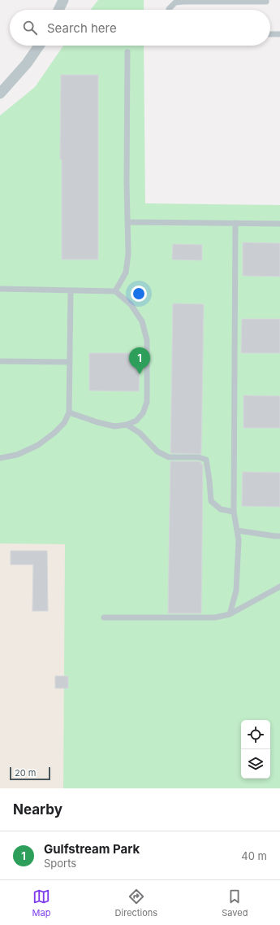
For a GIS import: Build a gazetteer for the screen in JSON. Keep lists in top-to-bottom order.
{
  "scale_bar": "20 m",
  "page": {
    "search": "Search here",
    "pins": "1",
    "scale": "20 m",
    "heading": "Nearby",
    "list": [
      {
        "mark": "1",
        "name": "Gulfstream Park",
        "note": "Sports",
        "value": "40 m"
      }
    ],
    "nav": ["Map", "Directions", "Saved"]
  }
}
